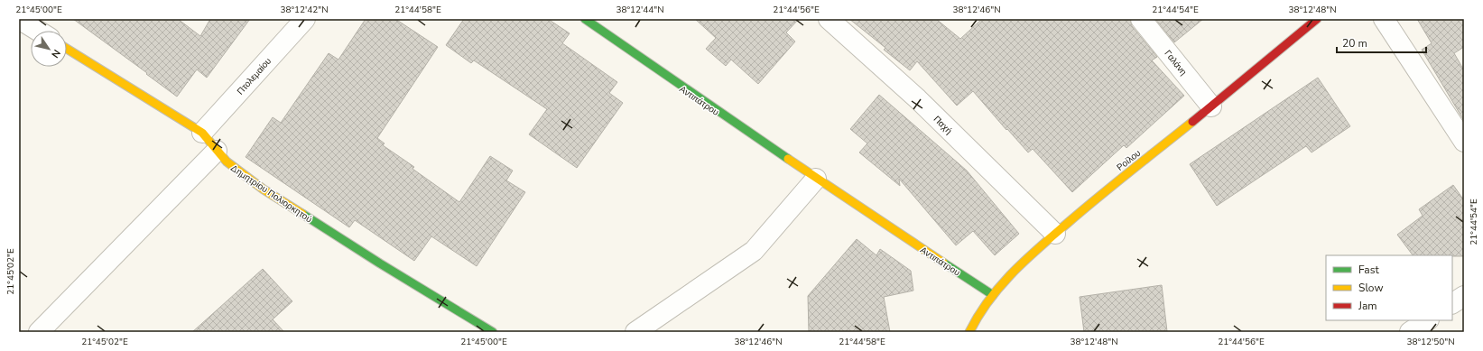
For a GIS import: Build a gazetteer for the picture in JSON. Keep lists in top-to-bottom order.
{
  "streets": {
    "street": [
      "Γαλάνη",
      "Πτολεμαίου",
      "Αντιπάτρου",
      "Παχή",
      "Ροίλου",
      "Δημητρίου Πολιορκητού"
    ]
  },
  "crossings": [
    ["Γαλάνη", "Ροίλου"],
    ["Πτολεμαίου", "Δημητρίου Πολιορκητού"],
    ["Αντιπάτρου", "Ροίλου"],
    ["Παχή", "Ροίλου"]
  ],
  "legend": ["Fast", "Slow", "Jam"],
  "scale_bar": "20 m",
  "north": "bottom right",
  "coordinates": [
    "21°45'00\"E",
    "38°12'42\"N",
    "21°44'58\"E",
    "38°12'44\"N",
    "21°44'56\"E",
    "38°12'46\"N",
    "21°44'54\"E",
    "38°12'48\"N",
    "21°45'02\"E",
    "38°12'50\"N"
  ]
}
